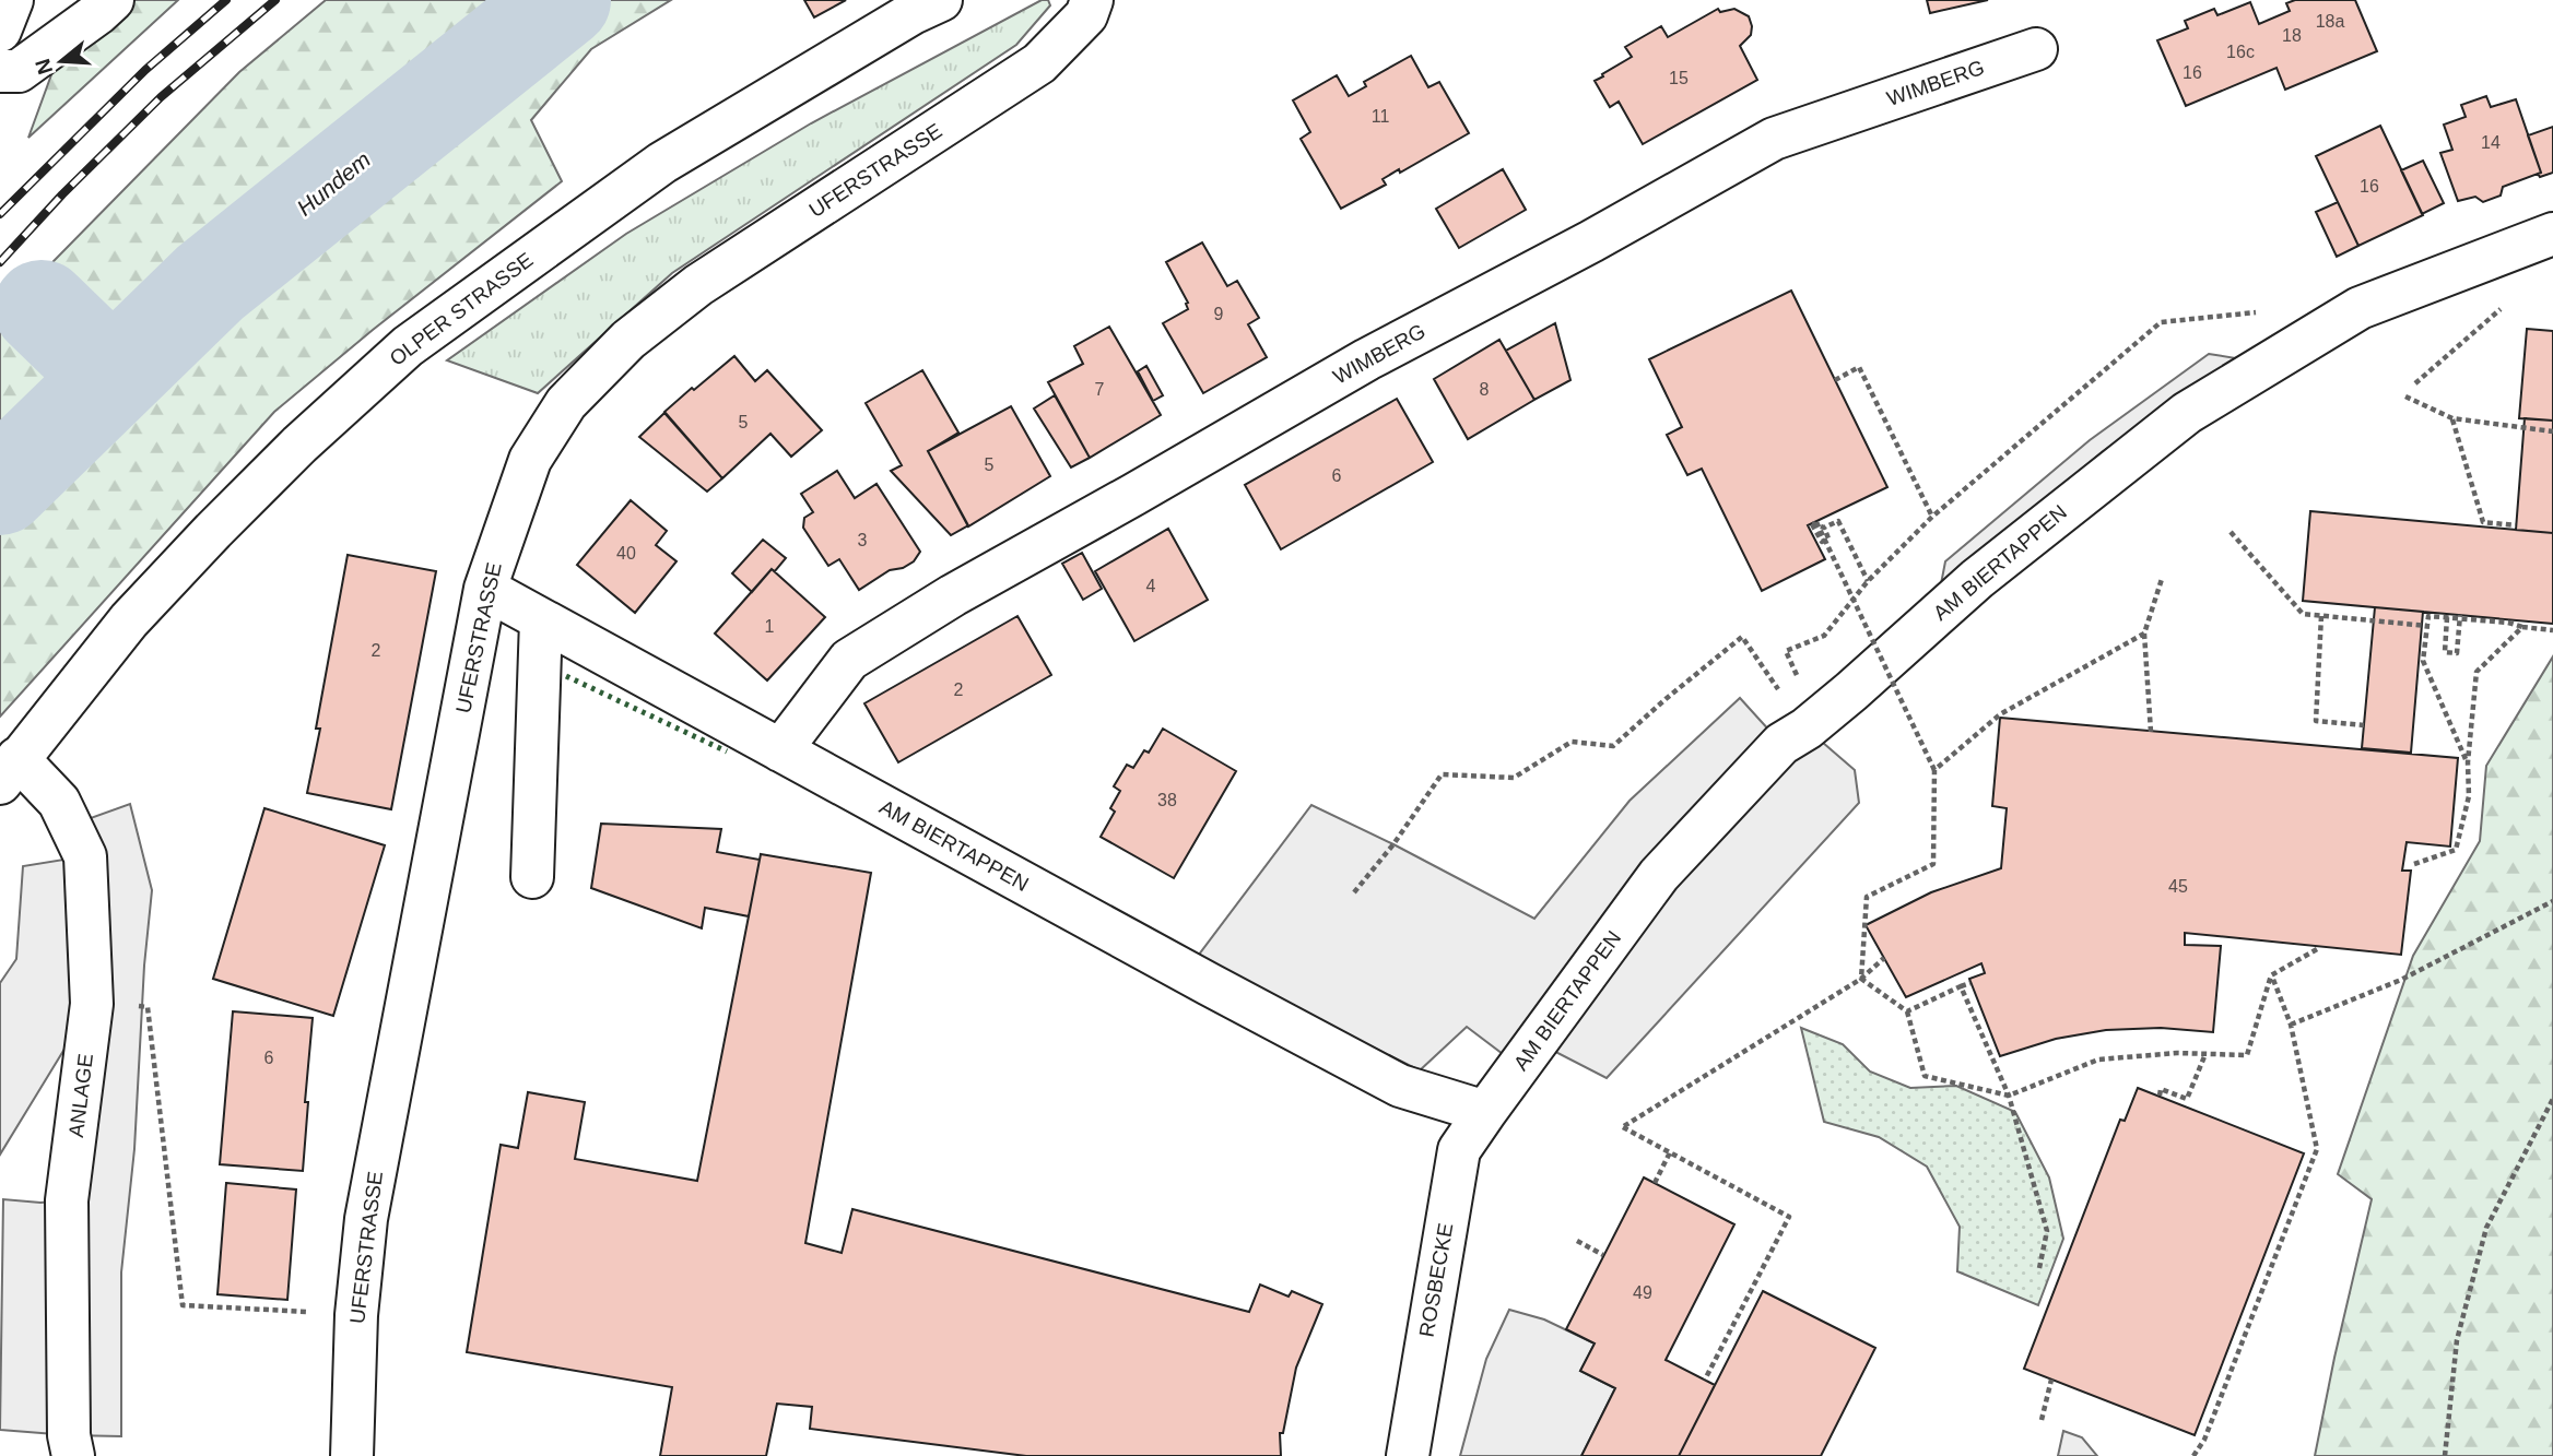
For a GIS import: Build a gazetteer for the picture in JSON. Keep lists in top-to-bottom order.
{
  "streets": {
    "street": [
      "WIMBERG",
      "UFERSTRASSE",
      "OLPER STRASSE",
      "AM BIERTAPPEN",
      "ANLAGE",
      "ROSBECKE"
    ]
  },
  "crossings": [
    ["WIMBERG", "AM BIERTAPPEN"],
    ["UFERSTRASSE", "AM BIERTAPPEN"],
    ["OLPER STRASSE", "ANLAGE"],
    ["AM BIERTAPPEN", "ROSBECKE"]
  ],
  "water": ["Hundem"],
  "house_numbers": [
    "18a",
    "18",
    "16c",
    "16",
    "15",
    "11",
    "14",
    "16",
    "9",
    "7",
    "8",
    "5",
    "5",
    "6",
    "3",
    "40",
    "4",
    "1",
    "2",
    "2",
    "38",
    "45",
    "6",
    "49"
  ],
  "north": "left"
}
